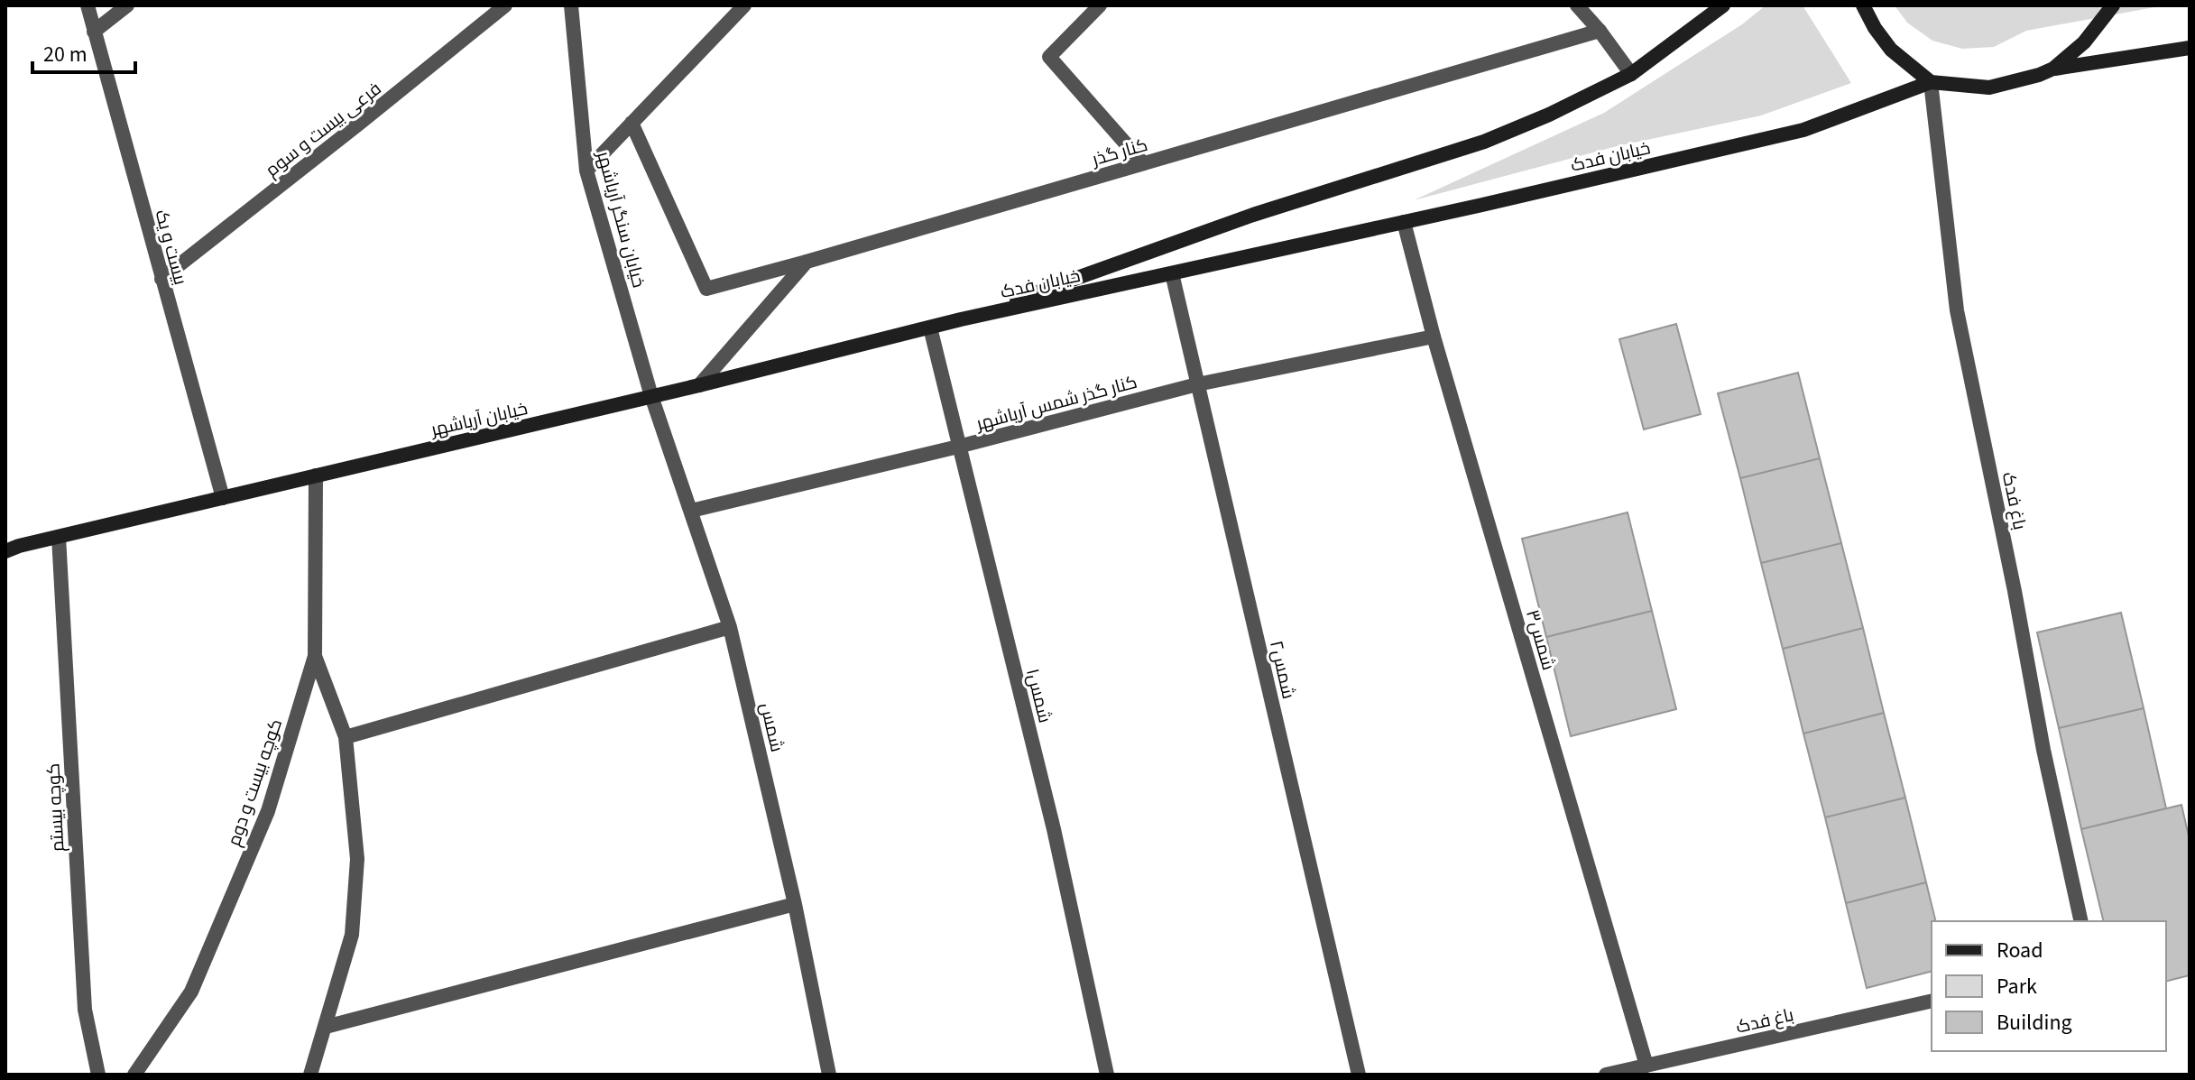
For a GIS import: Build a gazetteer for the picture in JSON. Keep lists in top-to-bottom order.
{
  "streets": {
    "main road": ["خیابان فدک", "خیابان آریاشهر"],
    "street": [
      "فرعی بیست و سوم",
      "کنار گذر",
      "خیابان سنگر آریاشهر",
      "بیست و یک",
      "کنار گذر شمس آریاشهر",
      "باغ فدک",
      "شمس۳",
      "شمس۲",
      "شمس۱",
      "شمس",
      "کوچه بیست و دوم",
      "کوچه بیستم"
    ]
  },
  "crossings": [
    ["فرعی بیست و سوم", "بیست و یک"],
    ["خیابان فدک", "خیابان آریاشهر"],
    ["خیابان فدک", "باغ فدک"],
    ["خیابان فدک", "شمس۳"],
    ["خیابان فدک", "شمس۲"],
    ["خیابان سنگر آریاشهر", "خیابان آریاشهر"],
    ["خیابان سنگر آریاشهر", "شمس"],
    ["بیست و یک", "خیابان آریاشهر"],
    ["کنار گذر شمس آریاشهر", "شمس۳"],
    ["کنار گذر شمس آریاشهر", "شمس۲"],
    ["کنار گذر شمس آریاشهر", "شمس۱"],
    ["کنار گذر شمس آریاشهر", "شمس"],
    ["خیابان آریاشهر", "شمس۱"],
    ["خیابان آریاشهر", "شمس"],
    ["خیابان آریاشهر", "کوچه بیست و دوم"],
    ["خیابان آریاشهر", "کوچه بیستم"],
    ["باغ فدک", "شمس۳"]
  ],
  "legend": ["Road", "Park", "Building"],
  "scale_bar": "20 m"
}
